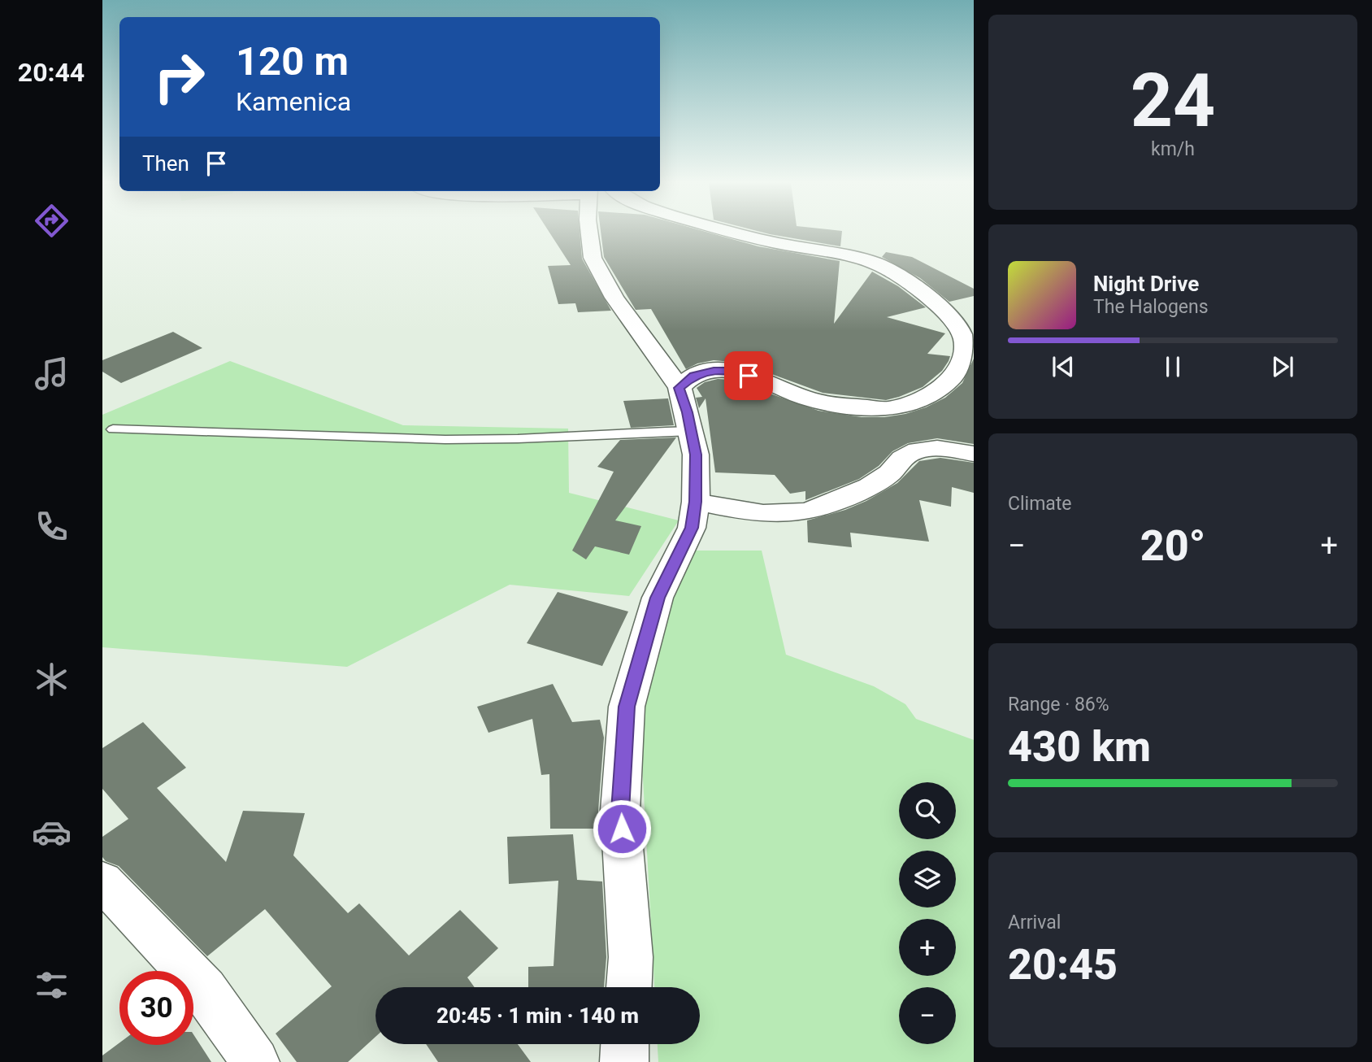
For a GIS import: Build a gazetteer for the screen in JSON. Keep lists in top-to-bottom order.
{
  "page": {
    "tabs": "20:44",
    "tile": [
      ["24", "km/h"],
      "Climate",
      ["Range · 86%", "430 km"],
      ["Arrival", "20:45"]
    ],
    "turn": ["120 m", "Kamenica"],
    "then": "Then",
    "song": ["Night Drive", "The Halogens"],
    "heat": ["−", "20°", "+"],
    "map_buttons": ["+", "−"],
    "limit": "30",
    "trip": "20:45 · 1 min · 140 m"
  }
}
